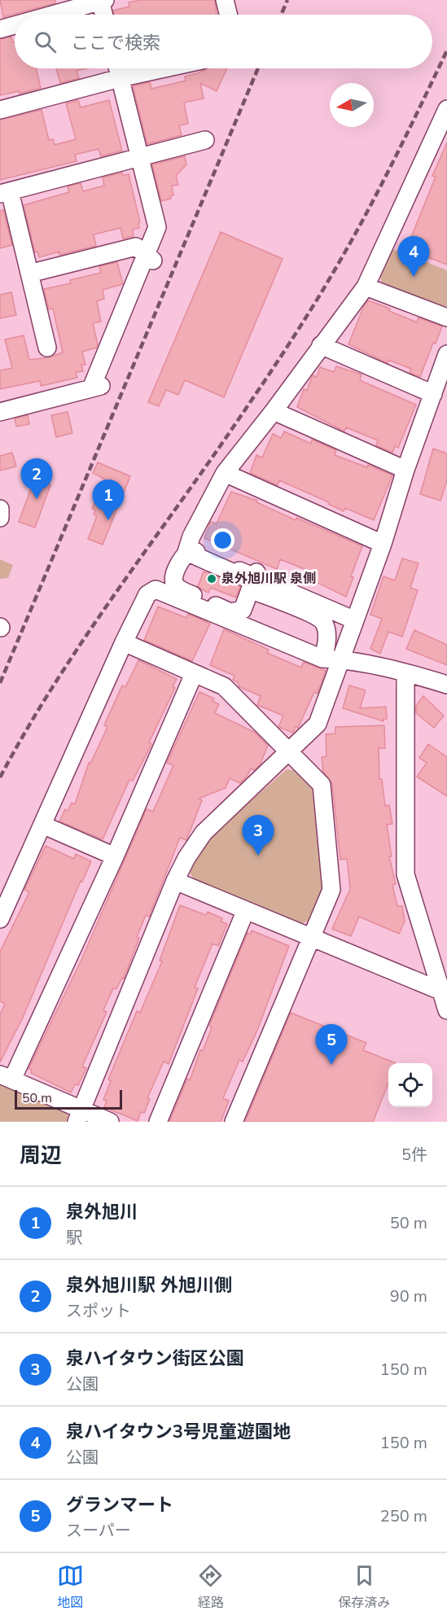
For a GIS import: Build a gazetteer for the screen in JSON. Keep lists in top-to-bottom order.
{
  "places": ["泉外旭川駅 泉側"],
  "scale_bar": "50 m",
  "north": "left",
  "page": {
    "search": "ここで検索",
    "pins": [
      "4",
      "2",
      "1",
      "3",
      "5"
    ],
    "scale": "50 m",
    "heading": ["周辺", "5件"],
    "list": [
      {
        "mark": "1",
        "name": "泉外旭川",
        "note": "駅",
        "value": "50 m"
      },
      {
        "mark": "2",
        "name": "泉外旭川駅 外旭川側",
        "note": "スポット",
        "value": "90 m"
      },
      {
        "mark": "3",
        "name": "泉ハイタウン街区公園",
        "note": "公園",
        "value": "150 m"
      },
      {
        "mark": "4",
        "name": "泉ハイタウン3号児童遊園地",
        "note": "公園",
        "value": "150 m"
      },
      {
        "mark": "5",
        "name": "グランマート",
        "note": "スーパー",
        "value": "250 m"
      }
    ],
    "nav": ["地図", "経路", "保存済み"]
  }
}
